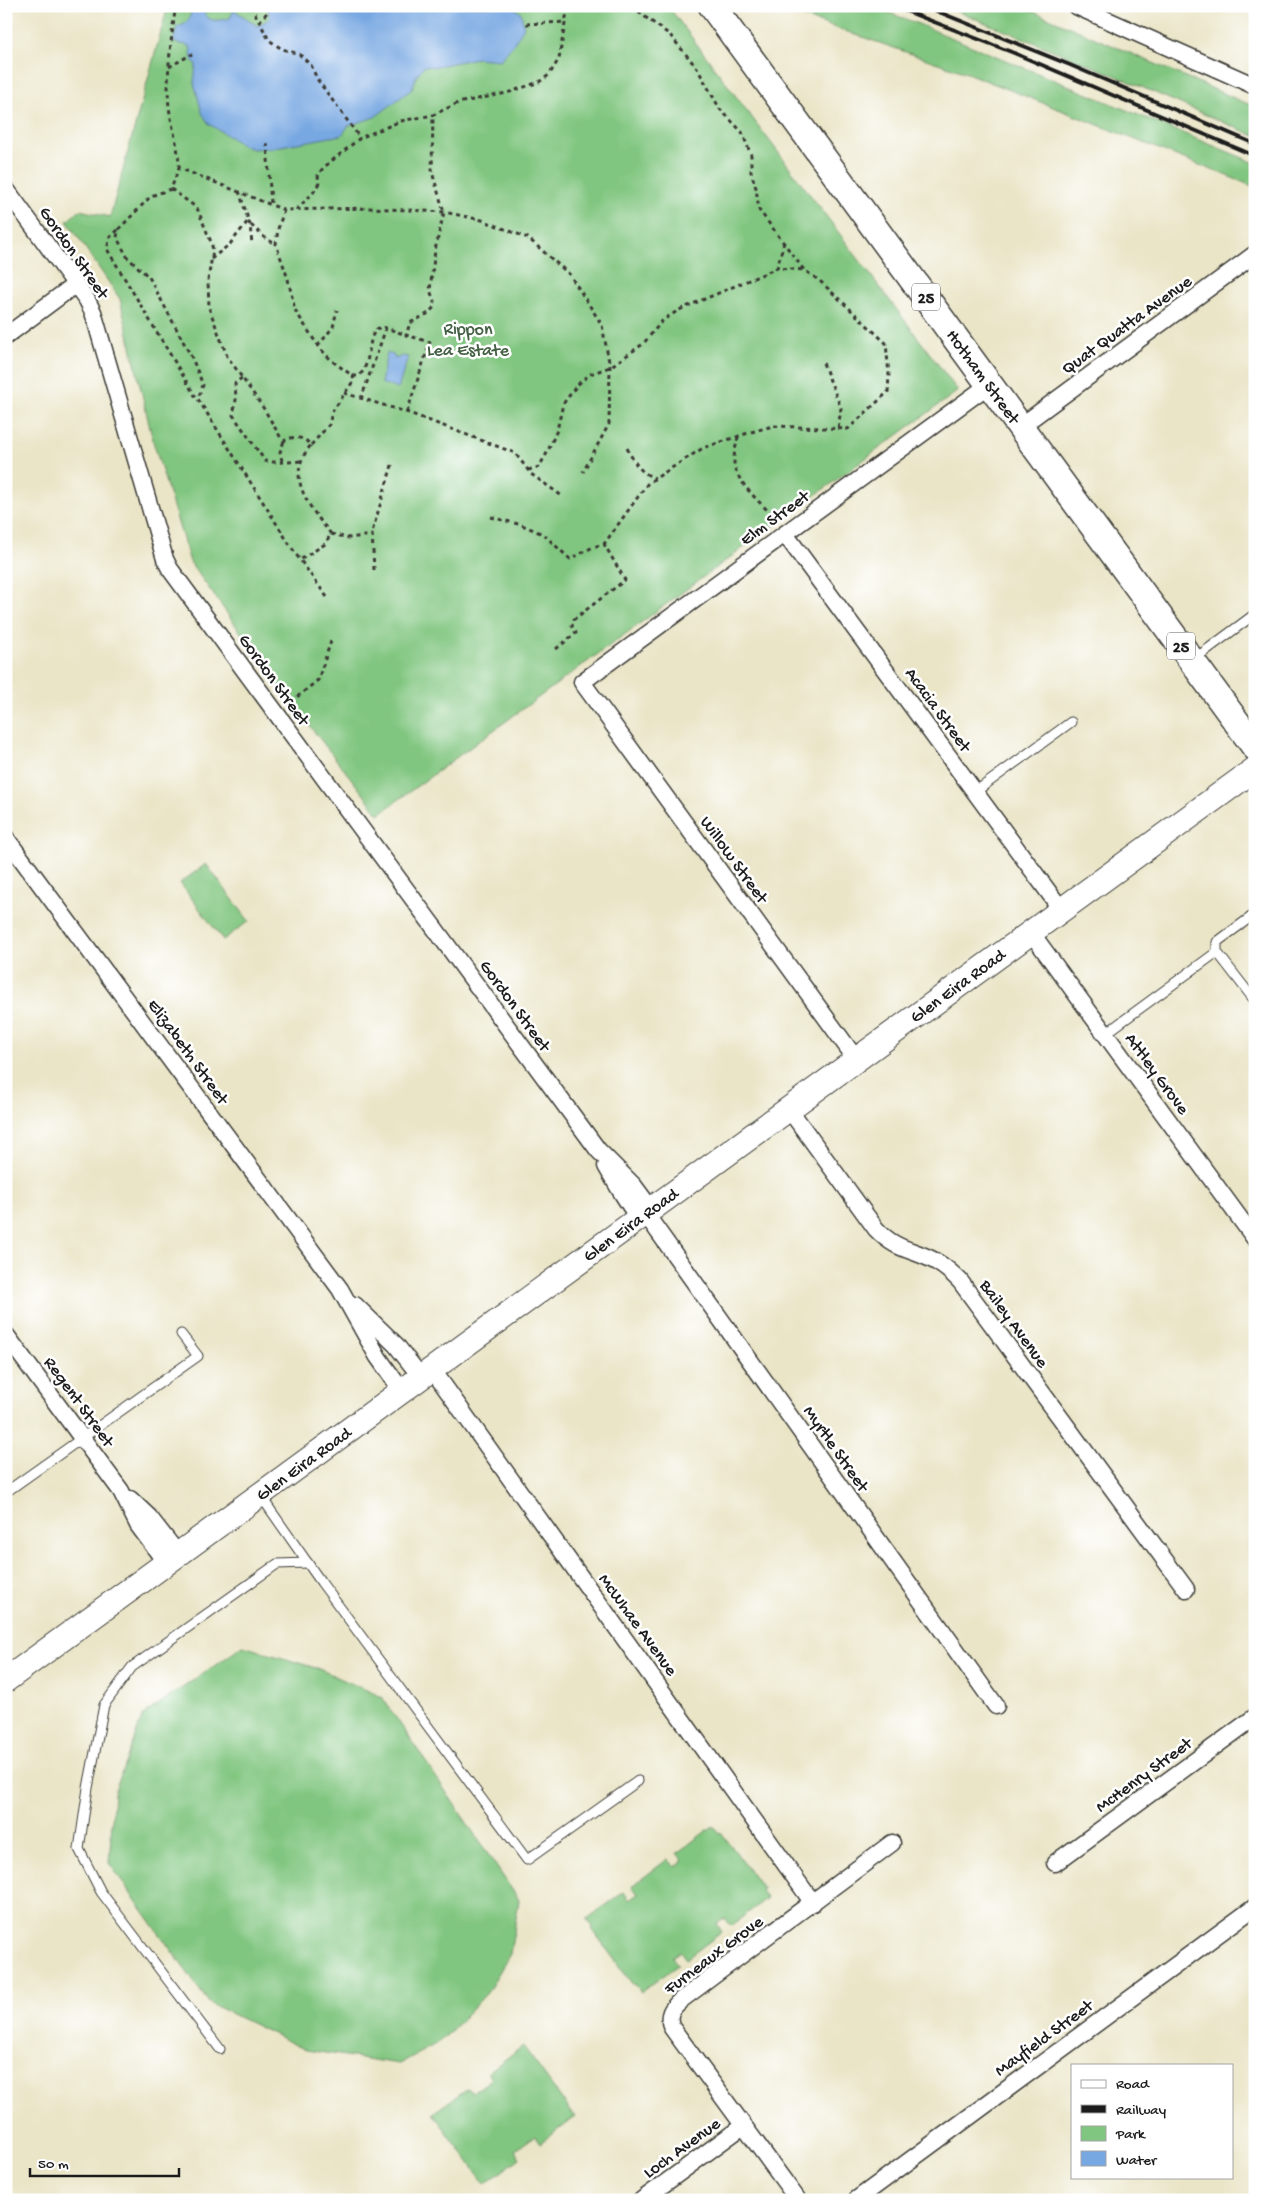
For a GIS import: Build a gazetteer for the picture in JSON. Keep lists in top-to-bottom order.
{
  "streets": {
    "main road": ["25", "Hotham Street", "Glen Eira Road"],
    "street": [
      "Gordon Street",
      "Quat Quatta Avenue",
      "Elm Street",
      "Acacia Street",
      "Willow Street",
      "Elizabeth Street",
      "Attley Grove",
      "Bailey Avenue",
      "Regent Street",
      "Myrtle Street",
      "McWhae Avenue",
      "McHenry Street",
      "Furneaux Grove",
      "Mayfield Street",
      "Loch Avenue"
    ]
  },
  "crossings": [
    ["Gordon Street", "Glen Eira Road"],
    ["Gordon Street", "Myrtle Street"],
    ["Quat Quatta Avenue", "Hotham Street"],
    ["Hotham Street", "Elm Street"],
    ["Elm Street", "Acacia Street"],
    ["Elm Street", "Willow Street"],
    ["Acacia Street", "Glen Eira Road"],
    ["Willow Street", "Glen Eira Road"],
    ["Glen Eira Road", "Elizabeth Street"],
    ["Glen Eira Road", "Attley Grove"],
    ["Glen Eira Road", "Bailey Avenue"],
    ["Glen Eira Road", "Regent Street"],
    ["Glen Eira Road", "Myrtle Street"],
    ["Glen Eira Road", "McWhae Avenue"],
    ["Elizabeth Street", "McWhae Avenue"],
    ["McWhae Avenue", "Furneaux Grove"],
    ["Furneaux Grove", "Loch Avenue"]
  ],
  "parks": ["Rippon Lea Estate"],
  "legend": [
    "Road",
    "Railway",
    "Park",
    "Water"
  ],
  "scale_bar": "50 m"
}
